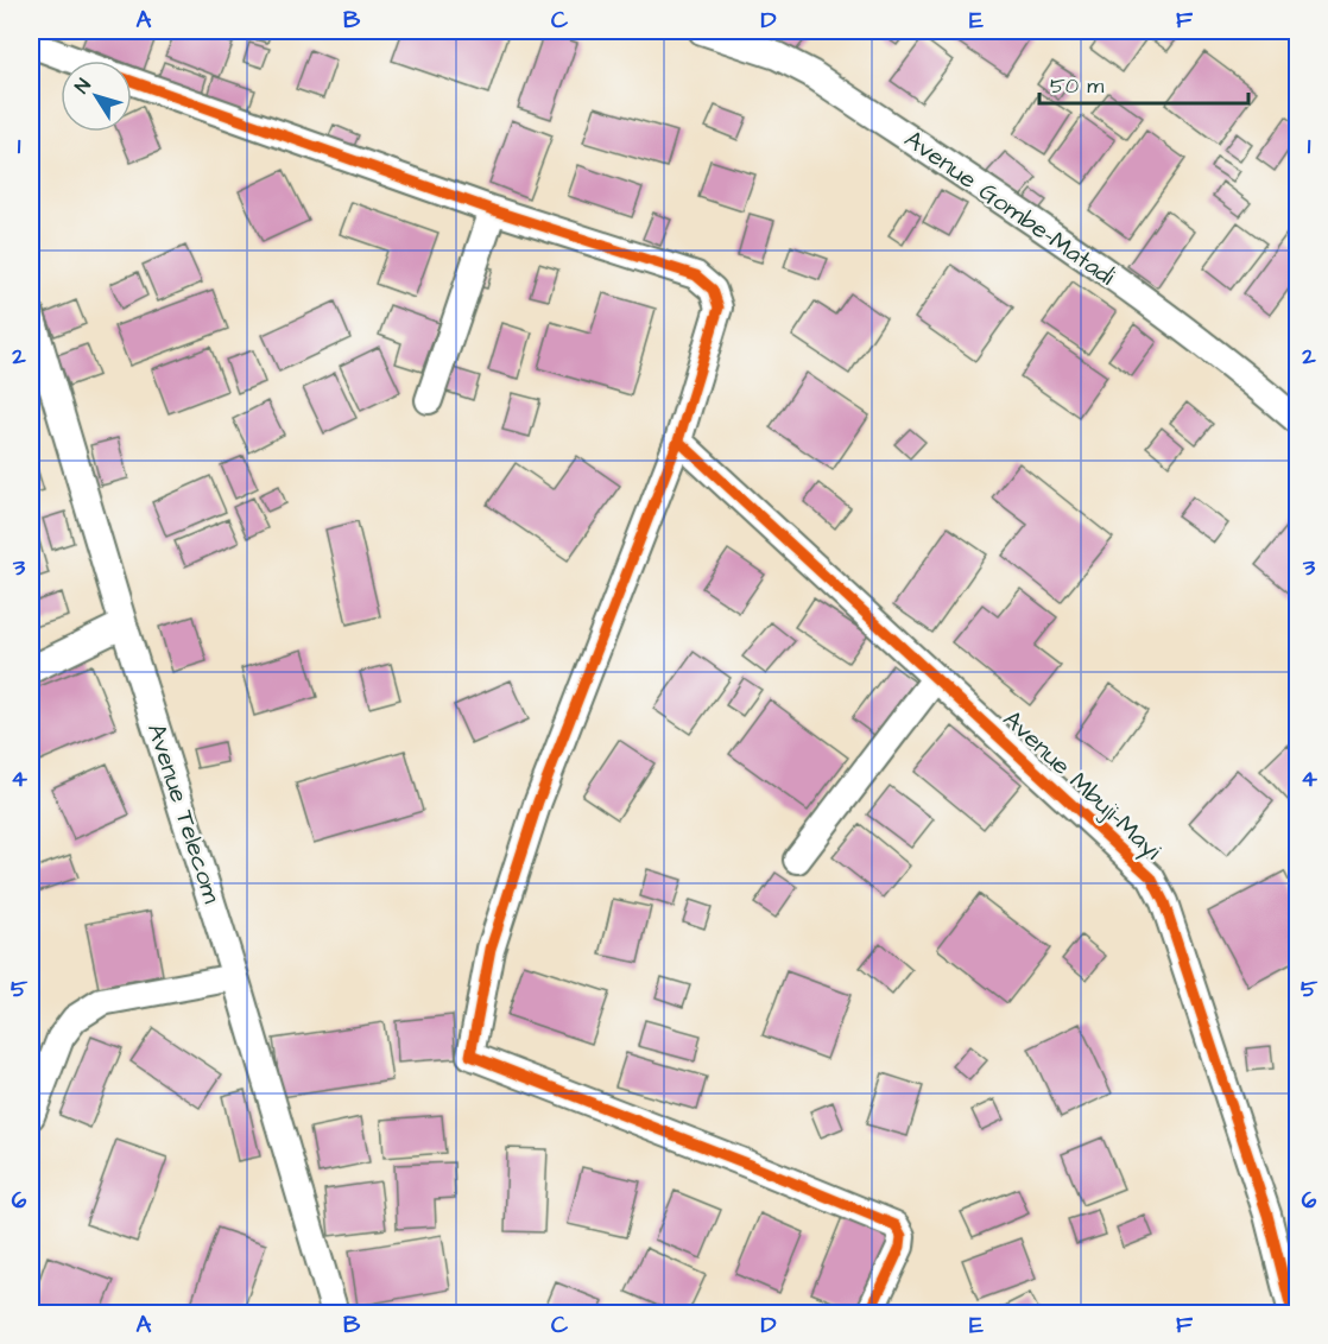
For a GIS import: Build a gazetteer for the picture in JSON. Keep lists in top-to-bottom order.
{
  "streets": {
    "street": ["Avenue Gombe-Matadi", "Avenue Mbuji-Mayi", "Avenue Telecom"]
  },
  "scale_bar": "50 m",
  "north": "top left",
  "grid": {
    "columns": [
      "A",
      "B",
      "C",
      "D",
      "E",
      "F"
    ],
    "rows": [
      "1",
      "2",
      "3",
      "4",
      "5",
      "6"
    ]
  }
}
